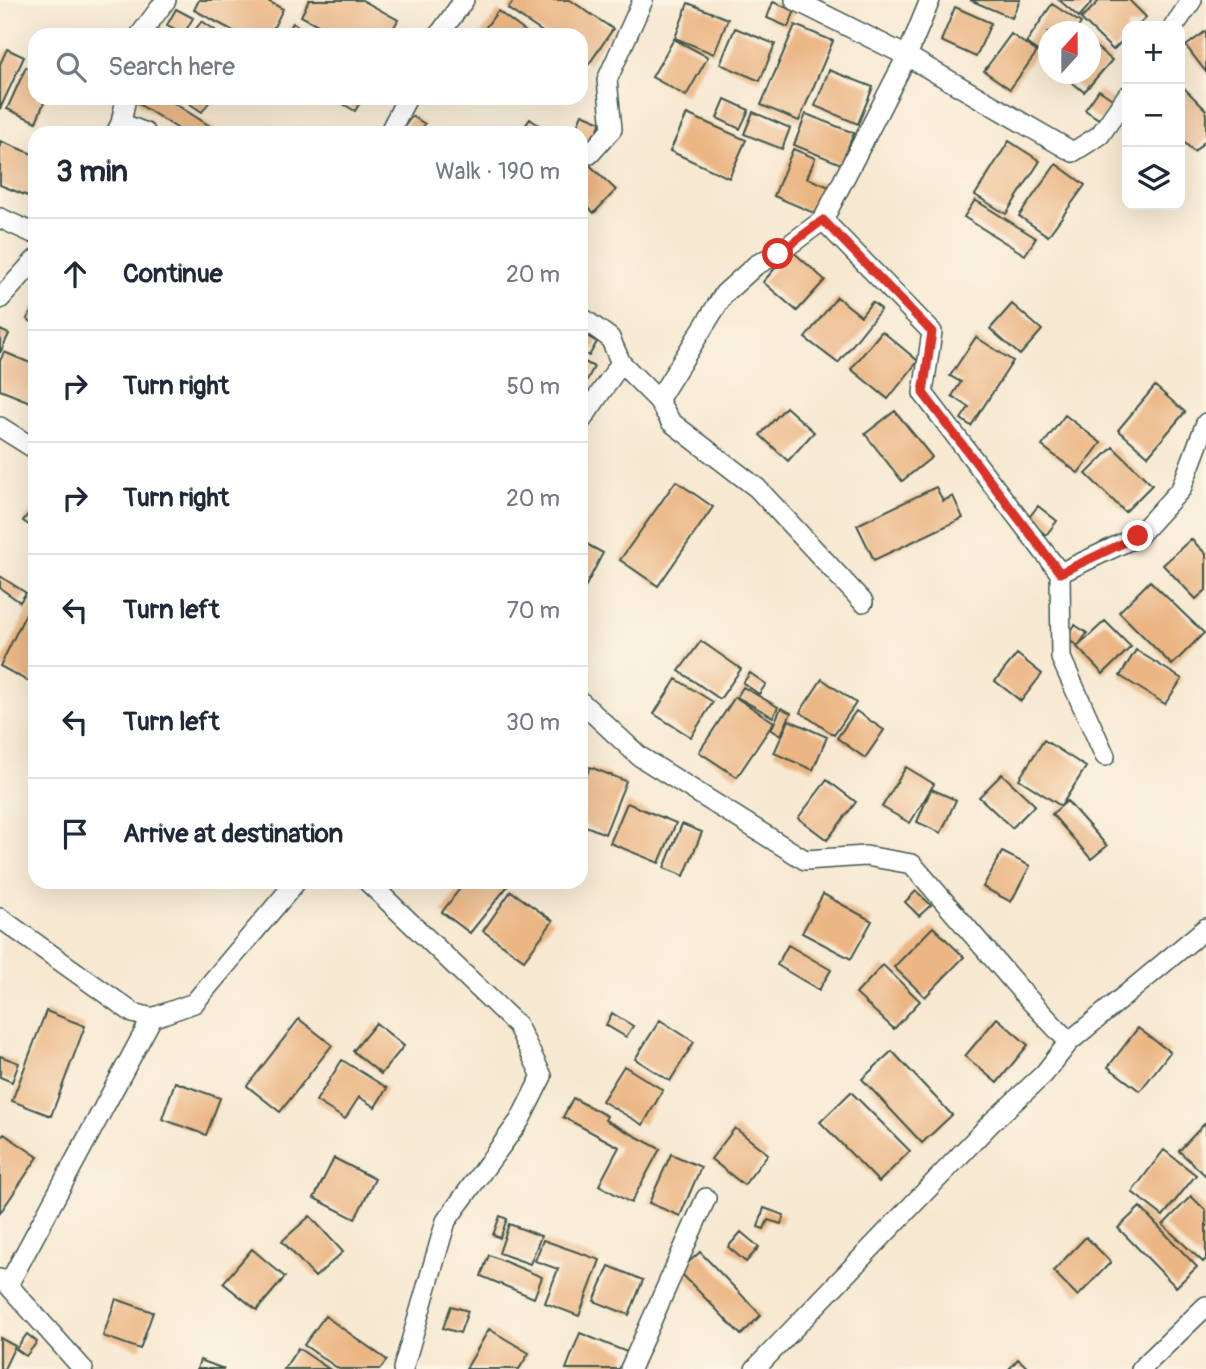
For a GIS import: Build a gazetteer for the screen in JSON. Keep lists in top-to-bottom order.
{
  "north": "top",
  "page": {
    "map_buttons": ["+", "−"],
    "search": "Search here",
    "heading": ["3 min", "Walk · 190 m"],
    "list": [
      ["Continue", "20 m"],
      ["Turn right", "50 m"],
      ["Turn right", "20 m"],
      ["Turn left", "70 m"],
      ["Turn left", "30 m"],
      "Arrive at destination"
    ]
  }
}
